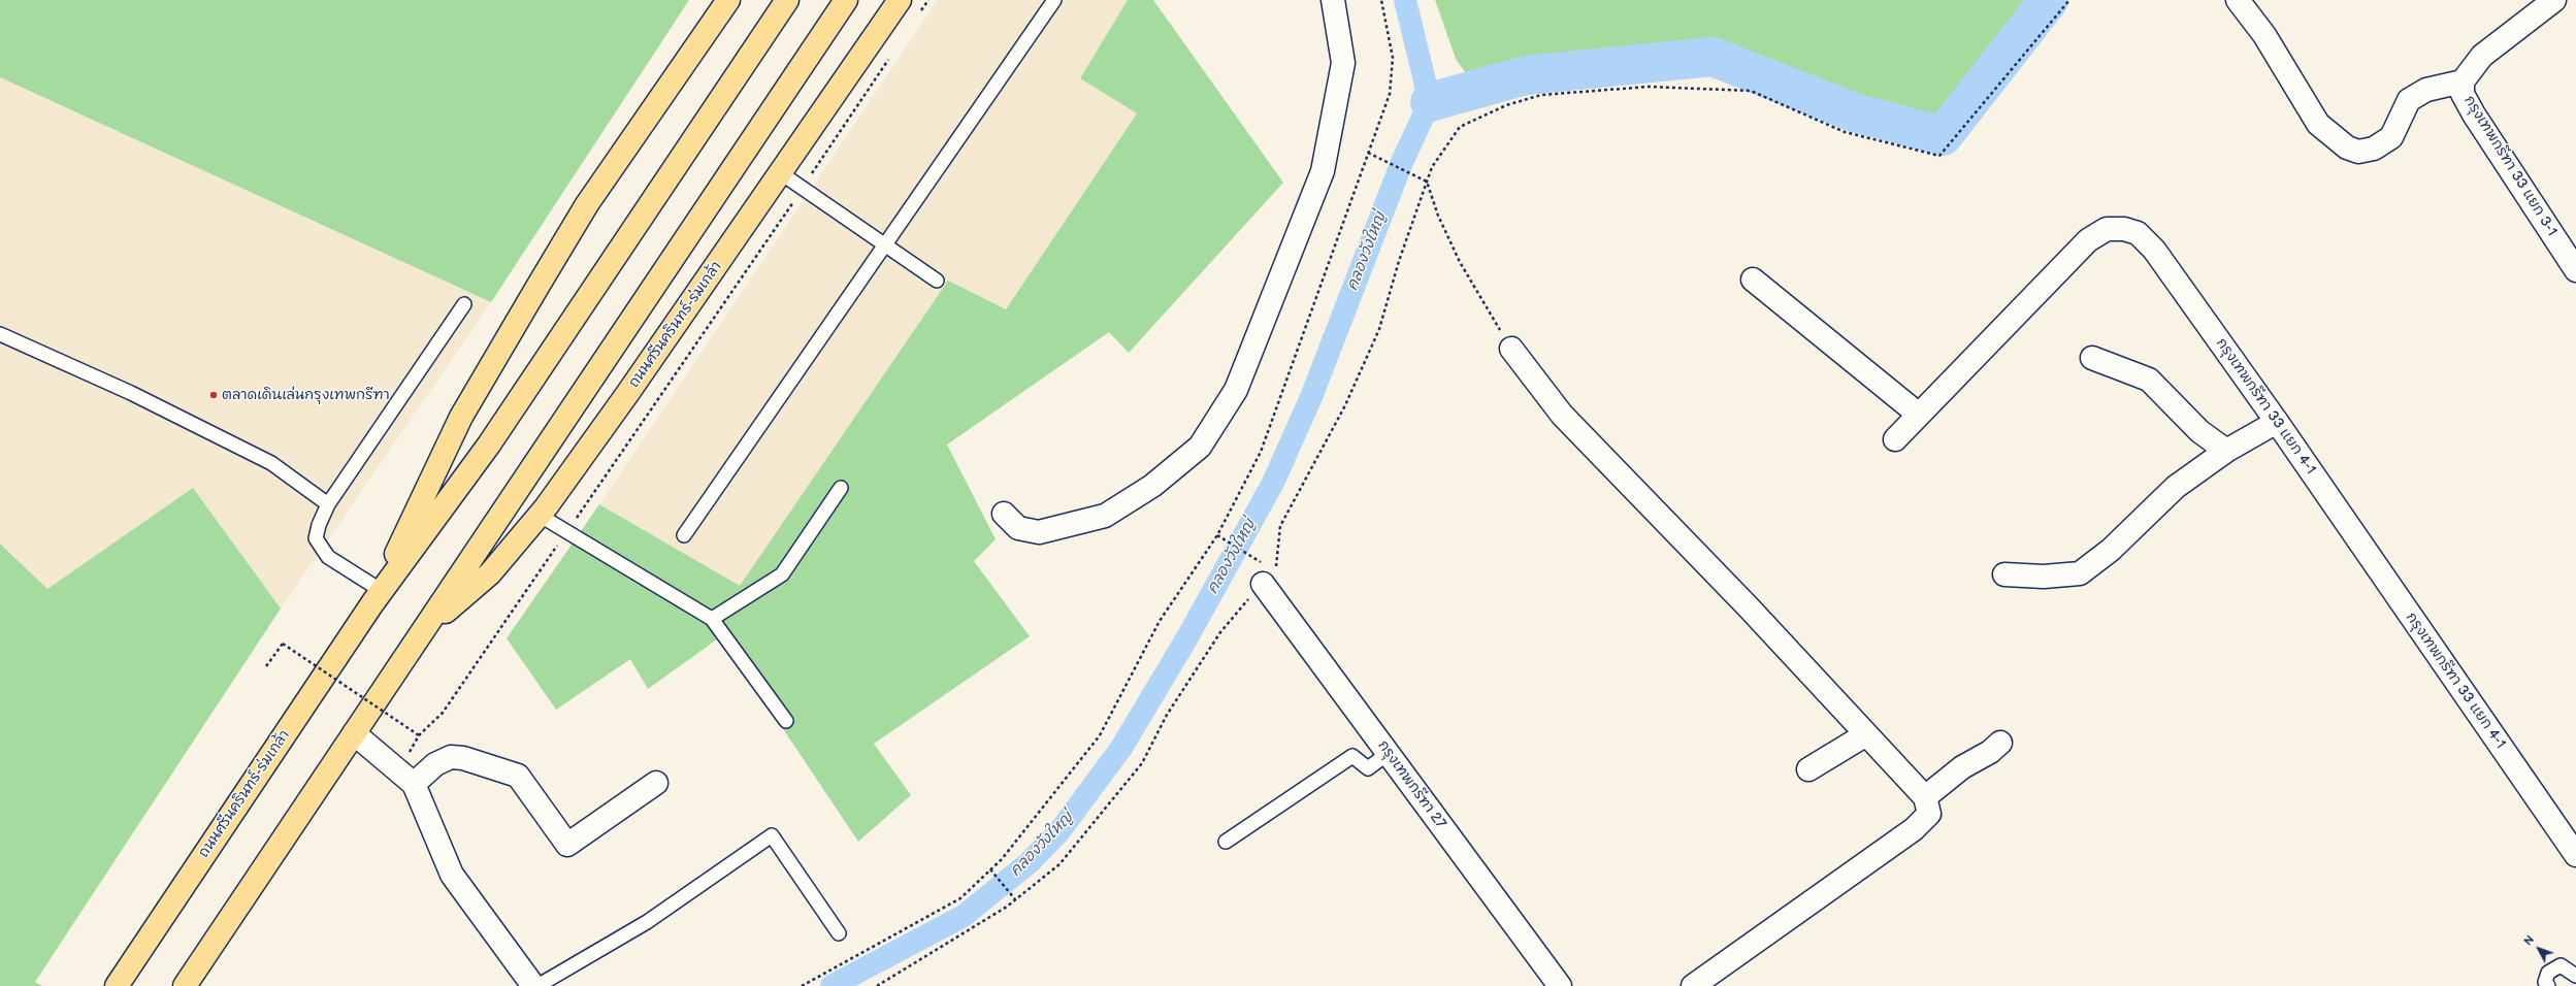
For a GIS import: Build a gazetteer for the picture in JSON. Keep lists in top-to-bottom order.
{
  "streets": {
    "main road": ["ถนนศรีนครินทร์-ร่มเกล้า"],
    "street": ["กรุงเทพกรีฑา 33 แยก 3-1", "กรุงเทพกรีฑา 33 แยก 4-1", "กรุงเทพกรีฑา 27"]
  },
  "water": ["คลองวังใหญ่"],
  "places": ["ตลาดเดินเล่นกรุงเทพกรีฑา"],
  "north": "top left"
}
